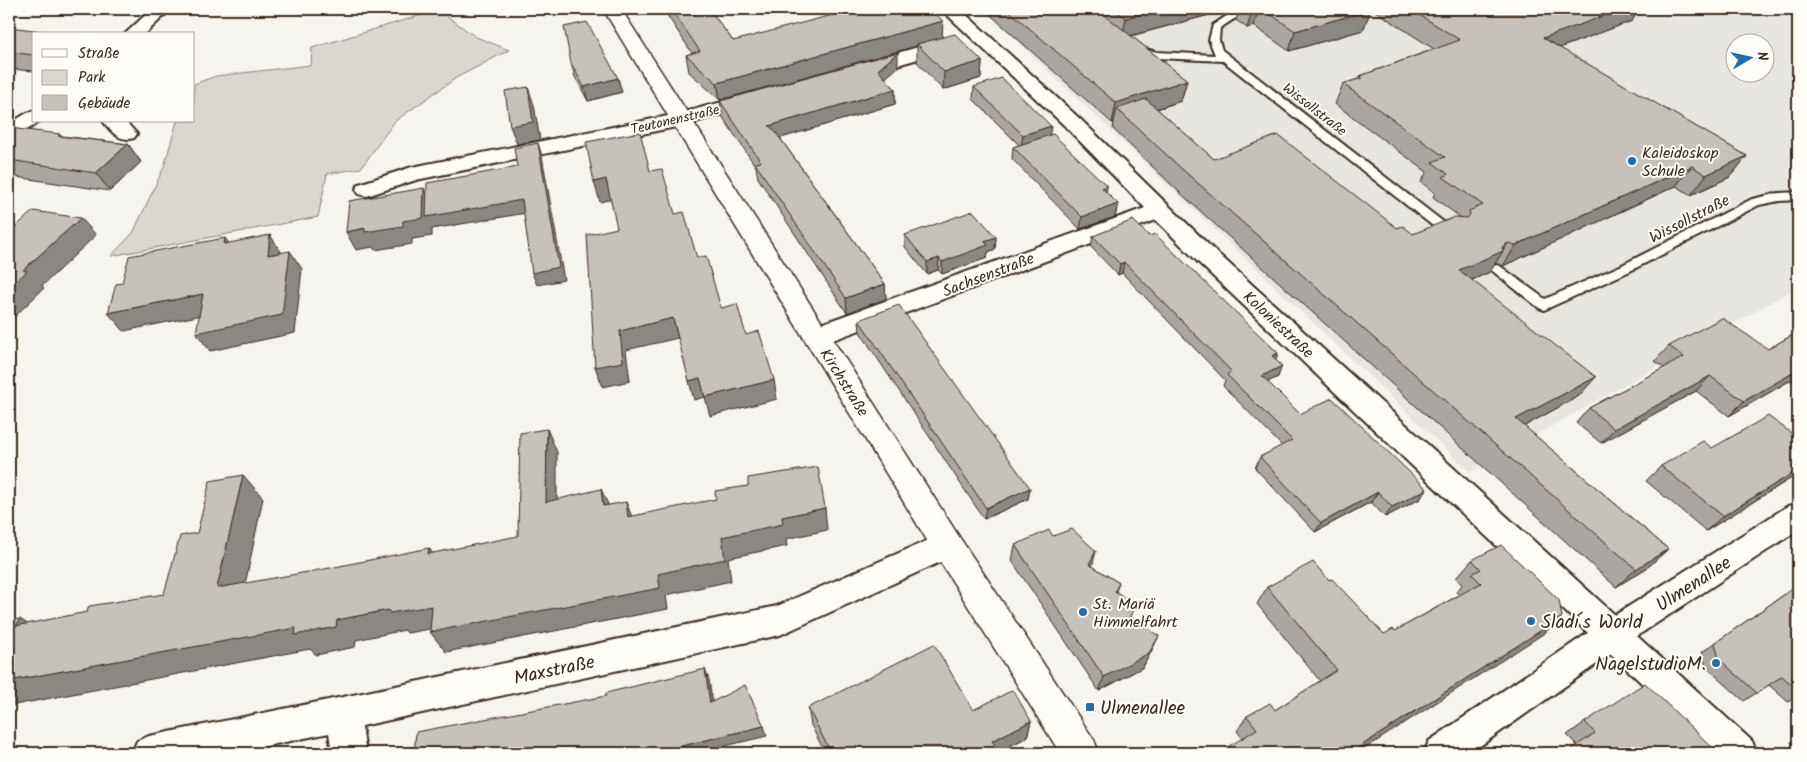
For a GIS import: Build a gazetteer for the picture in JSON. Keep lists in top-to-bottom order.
{
  "streets": {
    "street": [
      "Teutonenstraße",
      "Sachsenstraße",
      "Koloniestraße",
      "Kirchstraße",
      "Ulmenallee",
      "Maxstraße"
    ],
    "lane": ["Wissollstraße"]
  },
  "crossings": [
    ["Teutonenstraße", "Kirchstraße"],
    ["Sachsenstraße", "Koloniestraße"],
    ["Sachsenstraße", "Kirchstraße"],
    ["Koloniestraße", "Ulmenallee"],
    ["Kirchstraße", "Maxstraße"]
  ],
  "places": {
    "other": [
      "Kaleidoskop Schule",
      "St. Mariä Himmelfahrt",
      "Sladi´s World",
      "NagelstudioM."
    ],
    "transit": ["Ulmenallee"]
  },
  "legend": ["Straße", "Park", "Gebäude"],
  "north": "right"
}
